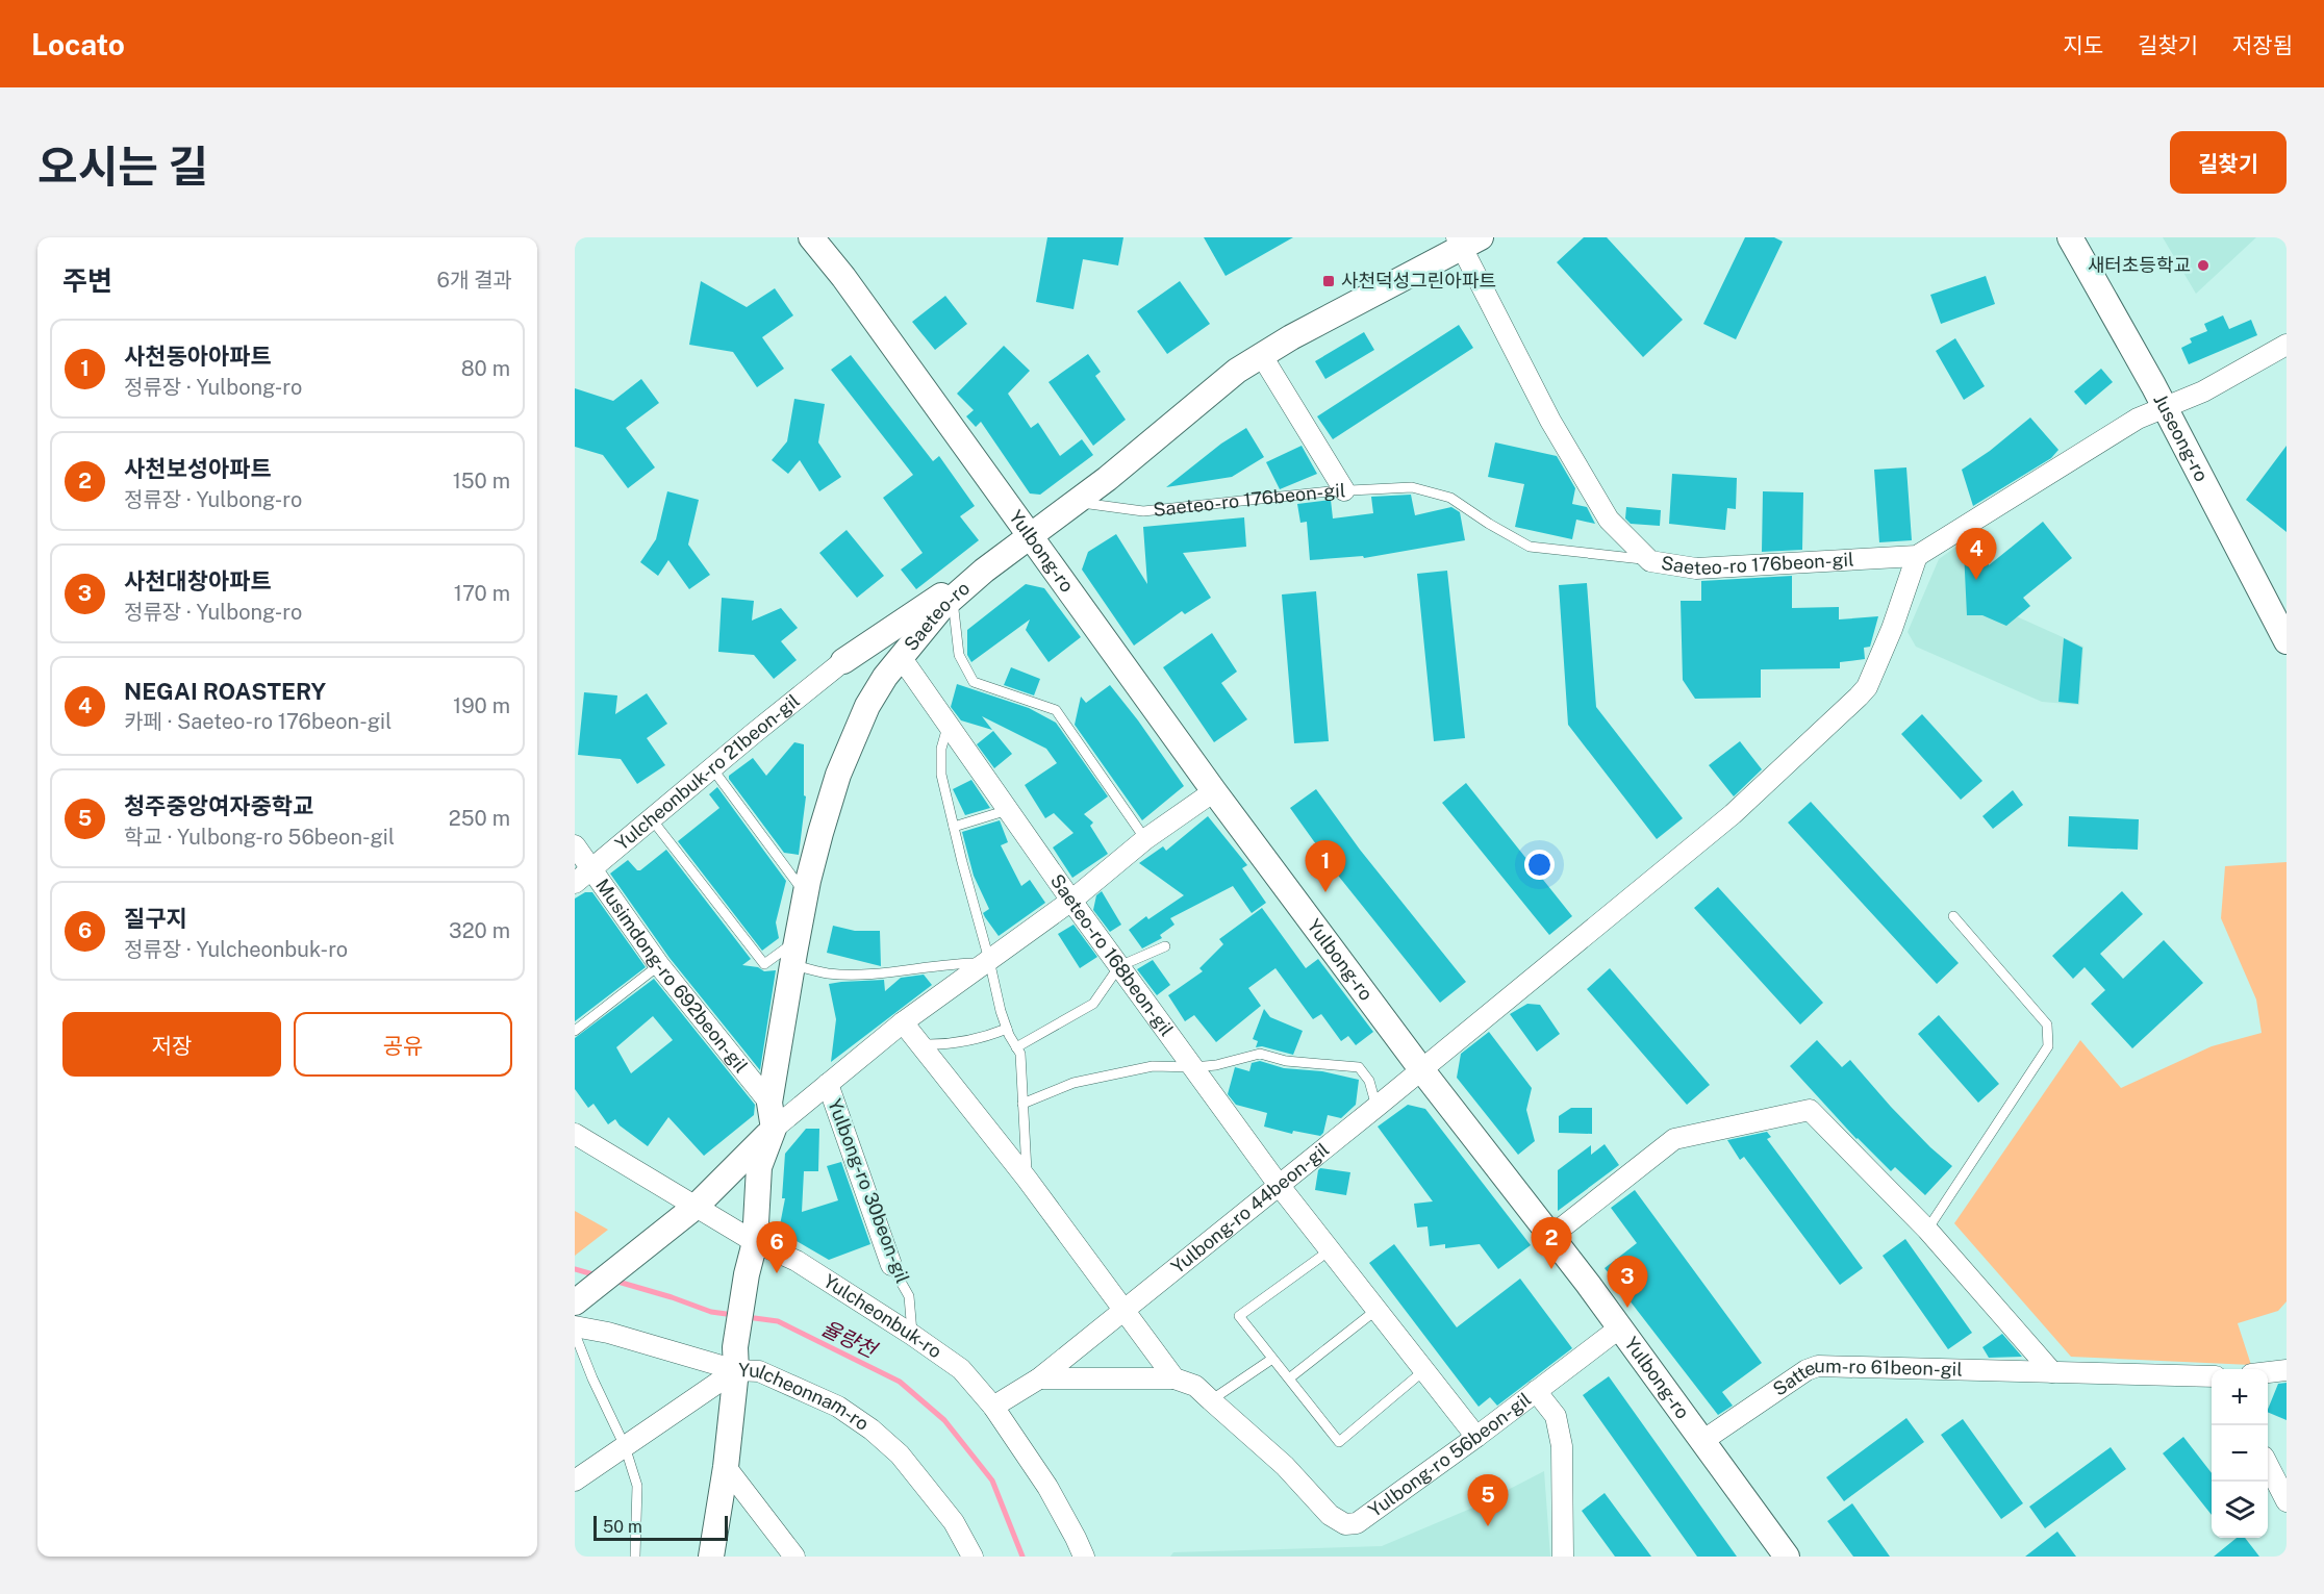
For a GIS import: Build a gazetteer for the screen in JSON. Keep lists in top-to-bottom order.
{
  "streets": {
    "street": [
      "Juseong-ro",
      "Saeteo-ro 176beon-gil",
      "Yulbong-ro",
      "Saeteo-ro",
      "Yulcheonbuk-ro 21beon-gil",
      "Saeteo-ro 168beon-gil",
      "Musimdong-ro 692beon-gil",
      "Yulbong-ro 30beon-gil",
      "Yulbong-ro 44beon-gil",
      "Yulcheonbuk-ro",
      "Satteum-ro 61beon-gil",
      "Yulcheonnam-ro",
      "Yulbong-ro 56beon-gil"
    ]
  },
  "crossings": [
    ["Juseong-ro", "Saeteo-ro 176beon-gil"],
    ["Saeteo-ro 176beon-gil", "Saeteo-ro"],
    ["Saeteo-ro 176beon-gil", "Yulbong-ro 44beon-gil"],
    ["Yulbong-ro", "Saeteo-ro"],
    ["Yulbong-ro", "Yulbong-ro 30beon-gil"],
    ["Yulbong-ro", "Yulbong-ro 44beon-gil"],
    ["Yulbong-ro", "Satteum-ro 61beon-gil"],
    ["Yulbong-ro", "Yulbong-ro 56beon-gil"],
    ["Saeteo-ro", "Saeteo-ro 168beon-gil"],
    ["Saeteo-ro", "Musimdong-ro 692beon-gil"],
    ["Saeteo-ro", "Yulbong-ro 30beon-gil"],
    ["Saeteo-ro", "Yulcheonbuk-ro"],
    ["Saeteo-ro", "Yulcheonnam-ro"],
    ["Yulcheonbuk-ro 21beon-gil", "Musimdong-ro 692beon-gil"],
    ["Saeteo-ro 168beon-gil", "Yulbong-ro 30beon-gil"],
    ["Saeteo-ro 168beon-gil", "Yulbong-ro 44beon-gil"],
    ["Saeteo-ro 168beon-gil", "Yulbong-ro 56beon-gil"],
    ["Yulbong-ro 30beon-gil", "Yulcheonbuk-ro"],
    ["Yulbong-ro 44beon-gil", "Yulcheonbuk-ro"],
    ["Yulbong-ro 44beon-gil", "Yulbong-ro 56beon-gil"]
  ],
  "water": ["율량천"],
  "places": {
    "other": ["새터초등학교"],
    "transit": ["사천덕성그린아파트"]
  },
  "scale_bar": "50 m",
  "page": {
    "header": "Locato",
    "nav": ["지도", "길찾기", "저장됨"],
    "title": "오시는 길",
    "buttons": [
      "길찾기",
      ["저장", "공유"]
    ],
    "heading": ["주변", "6개 결과"],
    "list": [
      {
        "mark": "1",
        "name": "사천동아아파트",
        "note": "정류장 · Yulbong-ro",
        "value": "80 m"
      },
      {
        "mark": "2",
        "name": "사천보성아파트",
        "note": "정류장 · Yulbong-ro",
        "value": "150 m"
      },
      {
        "mark": "3",
        "name": "사천대창아파트",
        "note": "정류장 · Yulbong-ro",
        "value": "170 m"
      },
      {
        "mark": "4",
        "name": "NEGAI ROASTERY",
        "note": "카페 · Saeteo-ro 176beon-gil",
        "value": "190 m"
      },
      {
        "mark": "5",
        "name": "청주중앙여자중학교",
        "note": "학교 · Yulbong-ro 56beon-gil",
        "value": "250 m"
      },
      {
        "mark": "6",
        "name": "질구지",
        "note": "정류장 · Yulcheonbuk-ro",
        "value": "320 m"
      }
    ],
    "pins": [
      "4",
      "1",
      "2",
      "6",
      "3",
      "5"
    ],
    "map_buttons": ["+", "−"],
    "scale": "50 m"
  }
}
